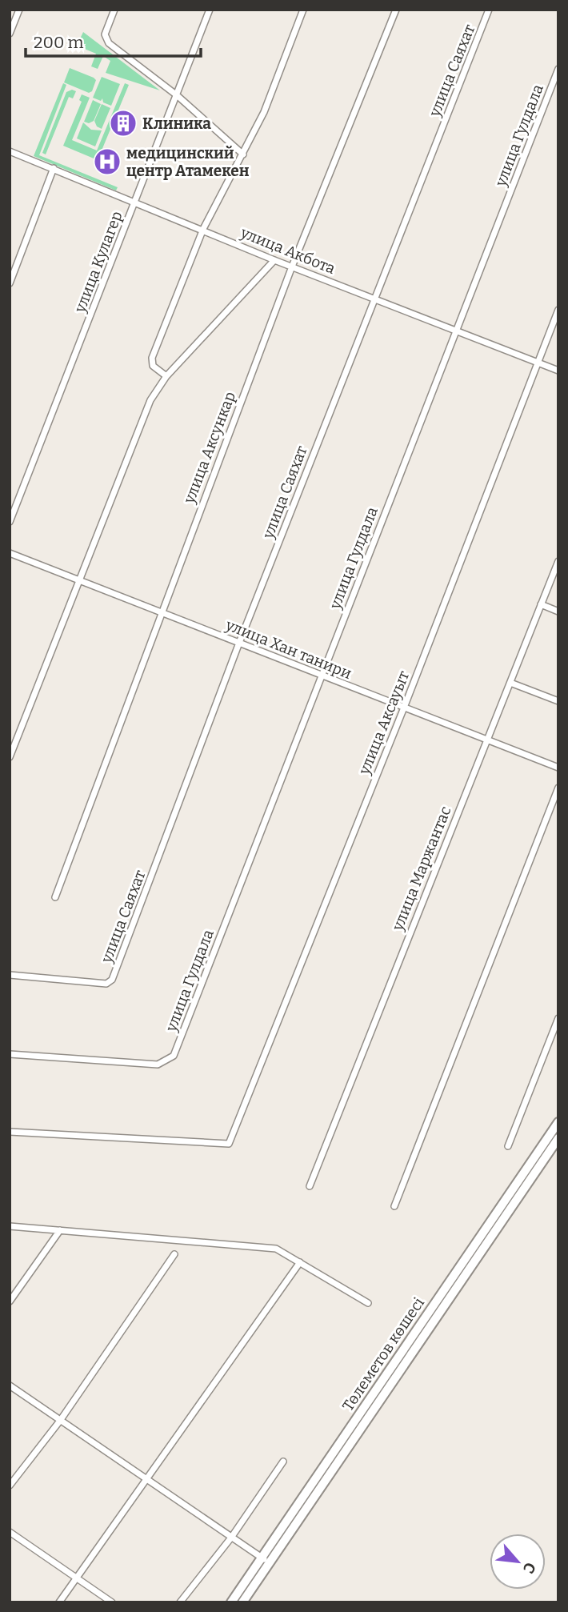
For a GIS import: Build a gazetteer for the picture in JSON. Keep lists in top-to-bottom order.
{
  "streets": {
    "main road": ["Төлеметов көшесі"],
    "street": [
      "улица Саяхат",
      "улица Гулдала",
      "улица Акбота",
      "улица Кулагер",
      "улица Аксункар",
      "улица Хан танири",
      "улица Аксауыт",
      "улица Маржантас"
    ]
  },
  "crossings": [
    ["улица Саяхат", "улица Акбота"],
    ["улица Саяхат", "улица Хан танири"],
    ["улица Гулдала", "улица Акбота"],
    ["улица Гулдала", "улица Хан танири"],
    ["улица Акбота", "улица Кулагер"],
    ["улица Акбота", "улица Аксункар"],
    ["улица Акбота", "улица Аксауыт"],
    ["улица Аксункар", "улица Хан танири"],
    ["улица Хан танири", "улица Аксауыт"],
    ["улица Хан танири", "улица Маржантас"]
  ],
  "places": {
    "building": ["Клиника"],
    "hospital": ["медицинский центр Атамекен"]
  },
  "scale_bar": "200 m",
  "north": "bottom right"
}
